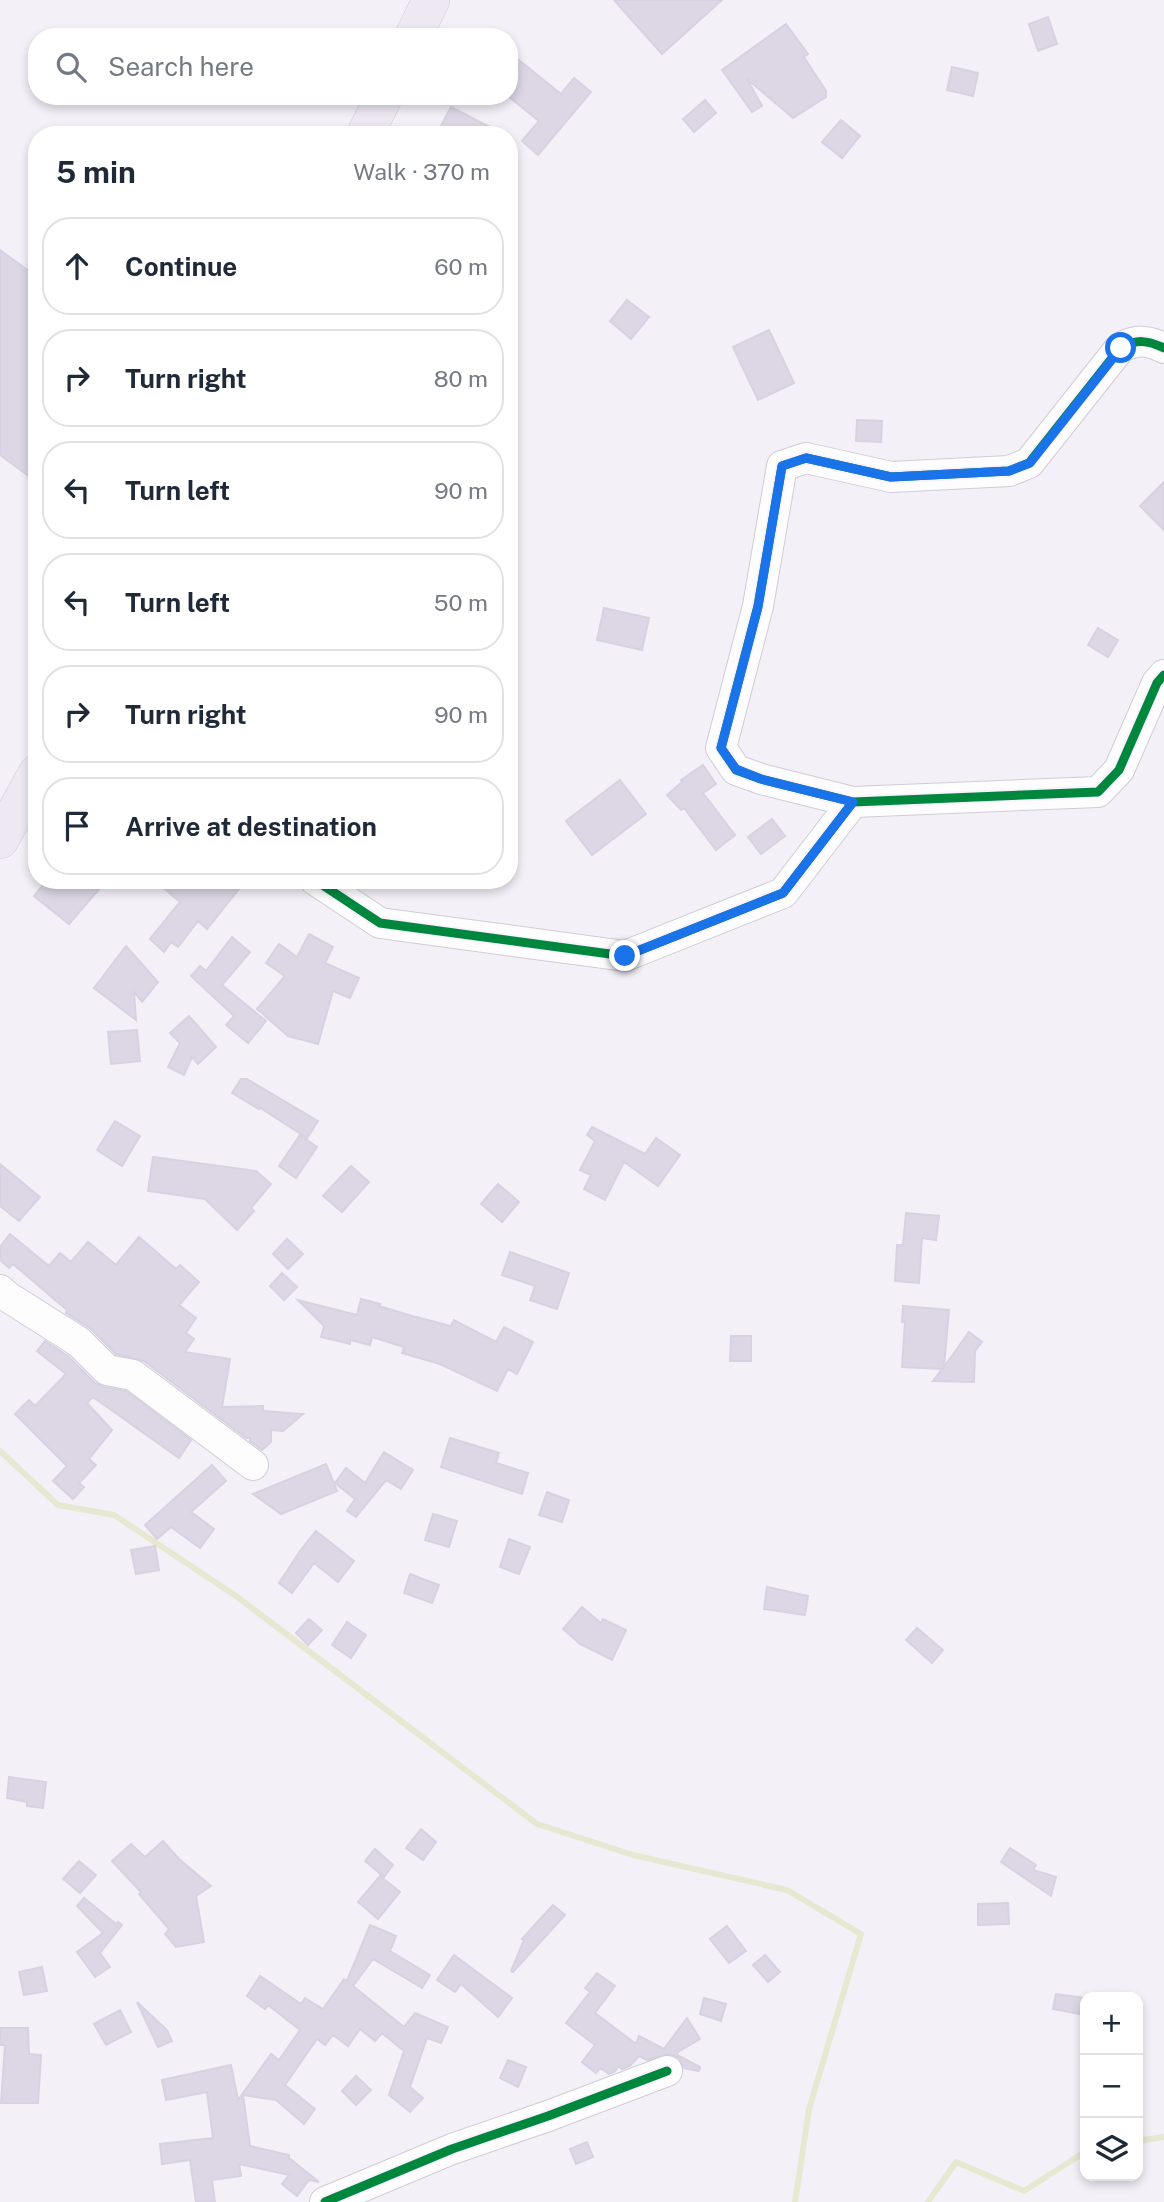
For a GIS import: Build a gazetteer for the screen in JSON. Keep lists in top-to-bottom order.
{
  "page": {
    "search": "Search here",
    "heading": ["5 min", "Walk · 370 m"],
    "list": [
      ["Continue", "60 m"],
      ["Turn right", "80 m"],
      ["Turn left", "90 m"],
      ["Turn left", "50 m"],
      ["Turn right", "90 m"],
      "Arrive at destination"
    ],
    "map_buttons": ["+", "−"]
  }
}
